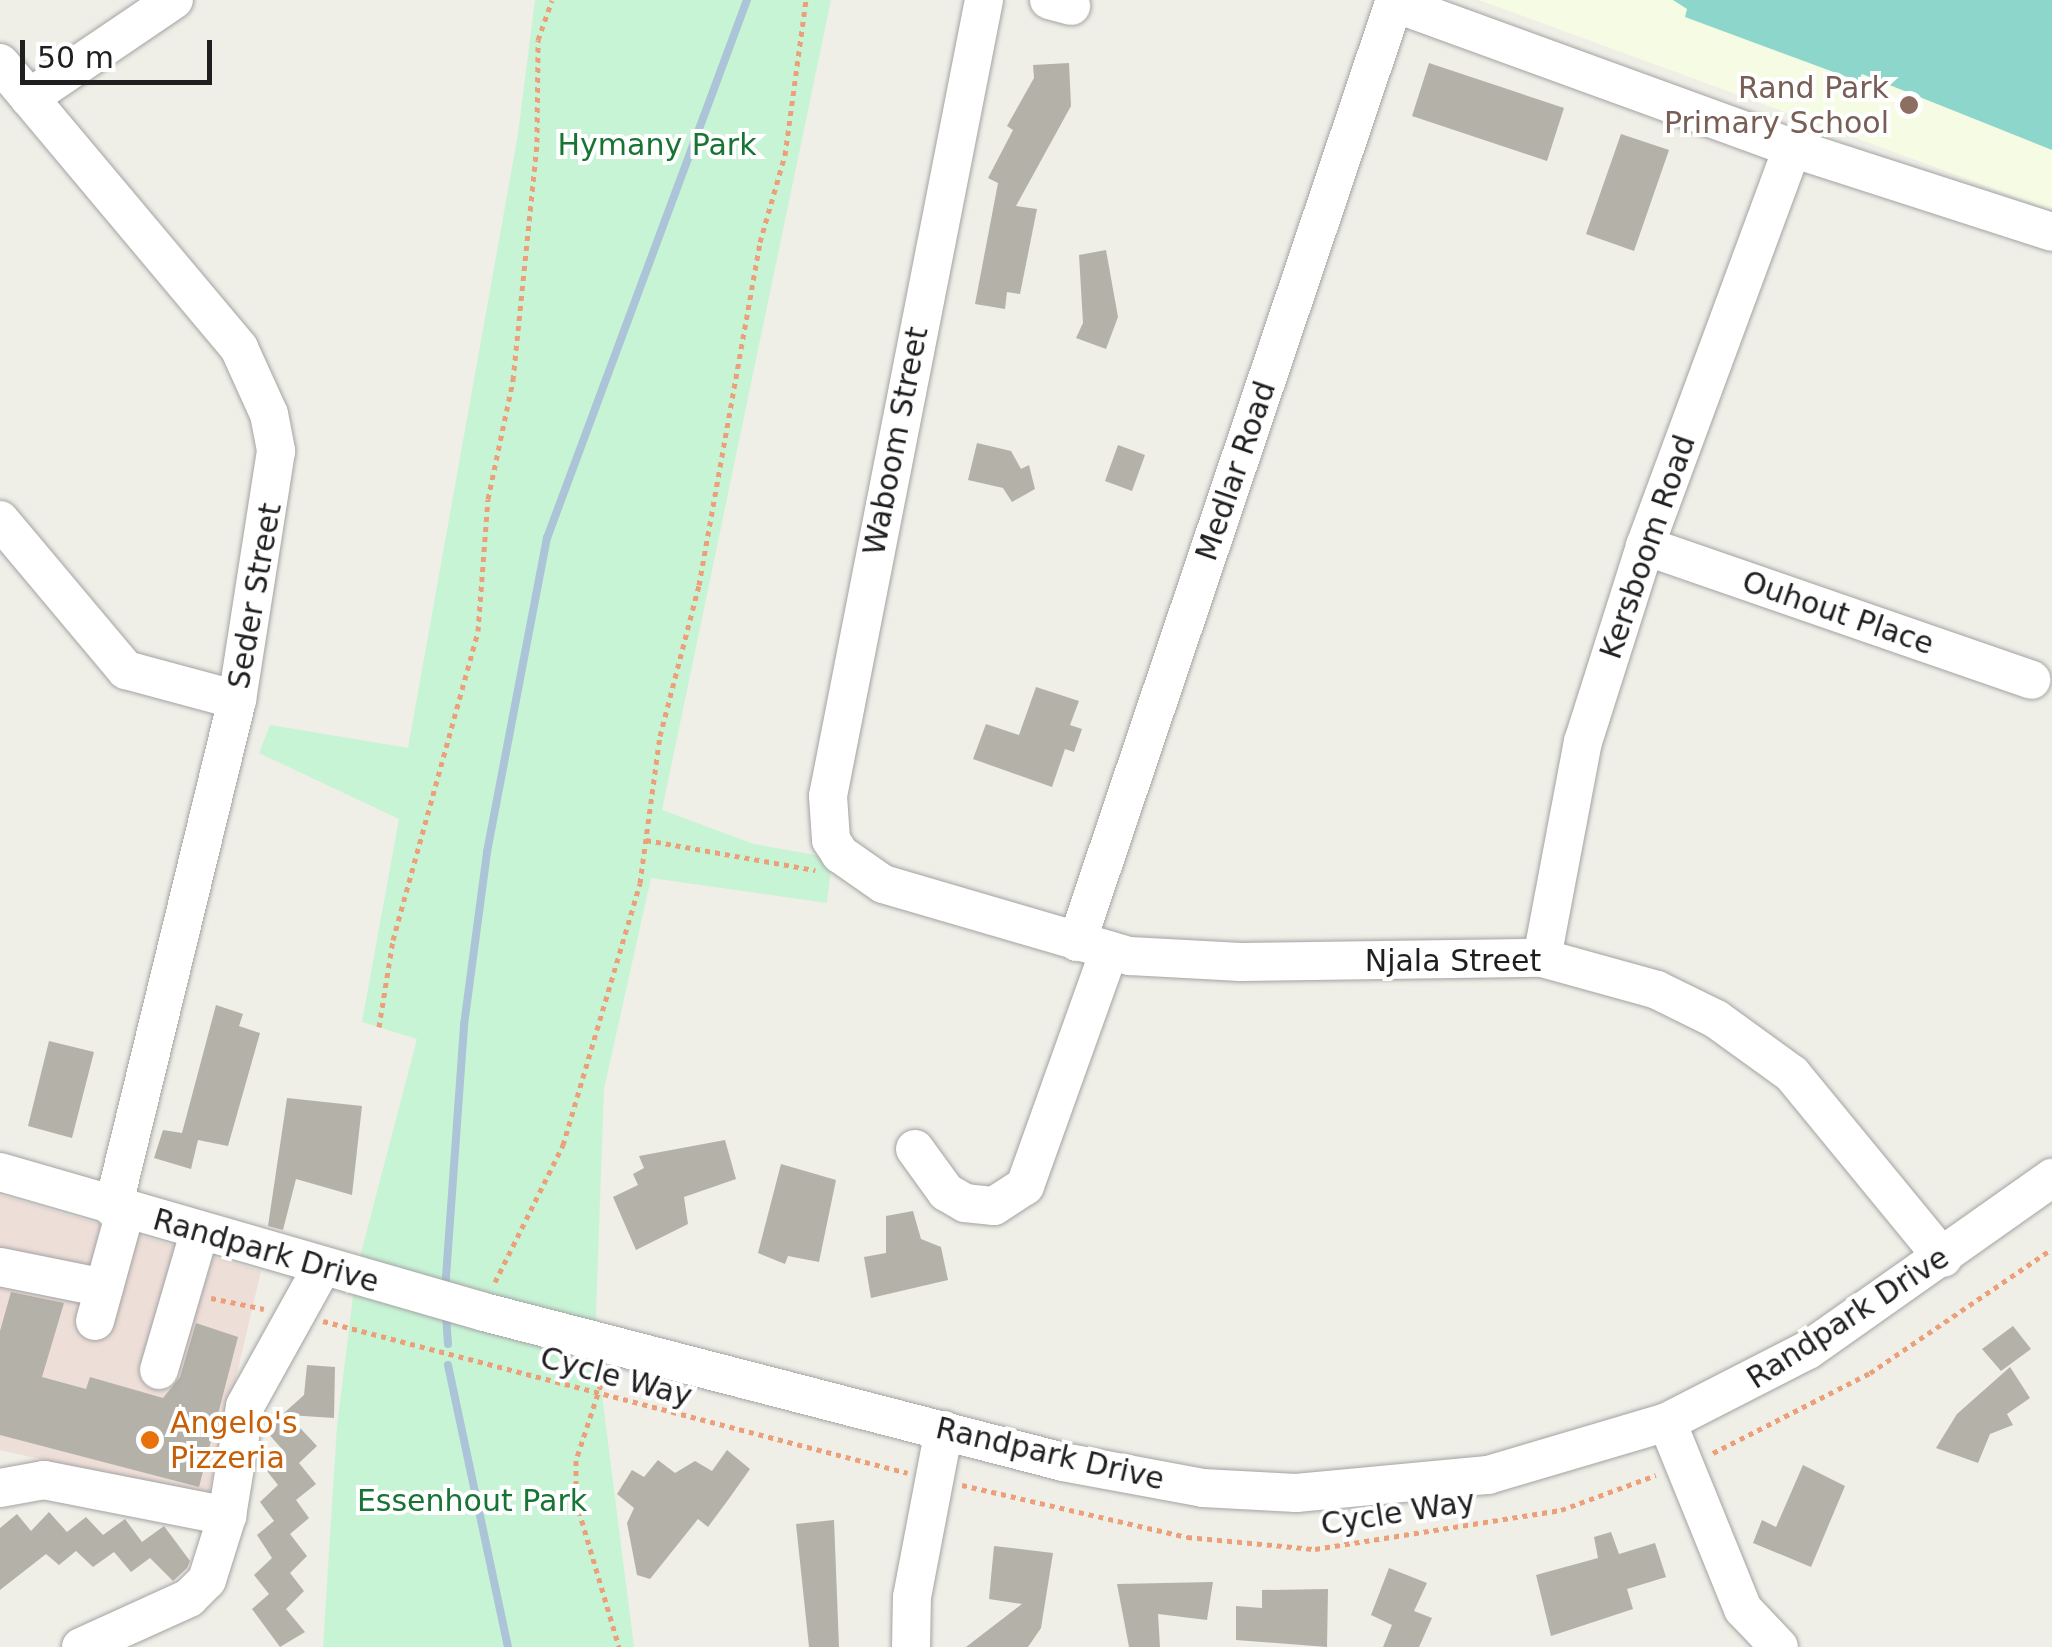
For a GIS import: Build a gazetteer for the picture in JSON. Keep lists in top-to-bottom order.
{
  "streets": {
    "street": [
      "Waboom Street",
      "Medlar Road",
      "Kersboom Road",
      "Seder Street",
      "Ouhout Place",
      "Njala Street",
      "Randpark Drive"
    ],
    "path": ["Cycle Way"]
  },
  "crossings": [
    ["Waboom Street", "Njala Street"],
    ["Medlar Road", "Njala Street"],
    ["Kersboom Road", "Ouhout Place"],
    ["Kersboom Road", "Njala Street"],
    ["Seder Street", "Randpark Drive"],
    ["Njala Street", "Randpark Drive"]
  ],
  "parks": ["Hymany Park", "Essenhout Park"],
  "places": ["Rand Park Primary School", "Angelo's Pizzeria"],
  "scale_bar": "50 m"
}
